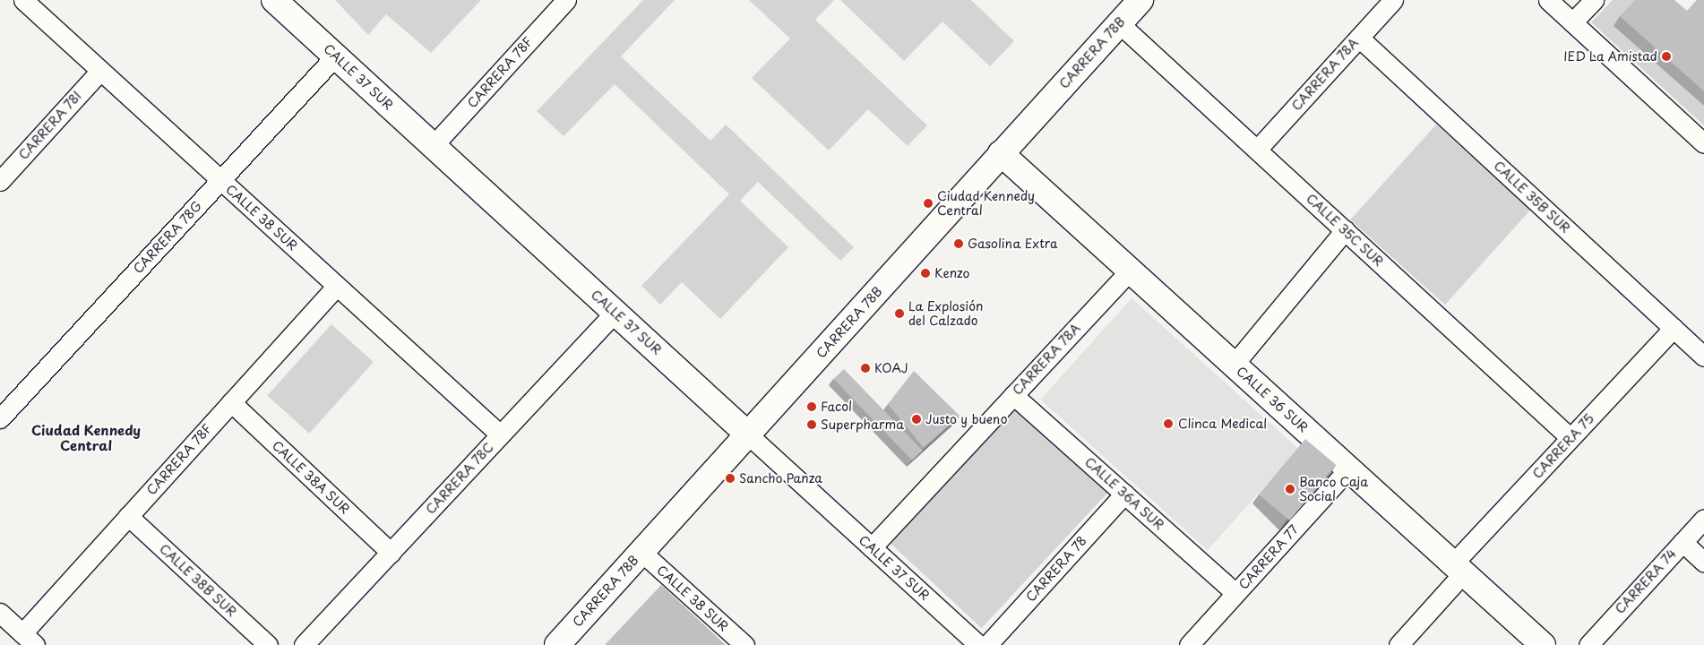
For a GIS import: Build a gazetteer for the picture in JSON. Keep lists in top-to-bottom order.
{
  "streets": {
    "street": [
      "CARRERA 78B",
      "CARRERA 78F",
      "CARRERA 78A",
      "CALLE 37 SUR",
      "CARRERA 78I",
      "CALLE 35B SUR",
      "CALLE 38 SUR",
      "CALLE 35C SUR",
      "CARRERA 78G",
      "CALLE 36 SUR",
      "CARRERA 75",
      "CALLE 38A SUR",
      "CARRERA 78C",
      "CALLE 36A SUR",
      "CARRERA 77",
      "CARRERA 78",
      "CALLE 38B SUR",
      "CARRERA 74"
    ]
  },
  "crossings": [
    ["CARRERA 78B", "CALLE 37 SUR"],
    ["CARRERA 78B", "CALLE 38 SUR"],
    ["CARRERA 78B", "CALLE 35C SUR"],
    ["CARRERA 78B", "CALLE 36 SUR"],
    ["CARRERA 78F", "CALLE 37 SUR"],
    ["CARRERA 78F", "CALLE 38 SUR"],
    ["CARRERA 78F", "CALLE 38A SUR"],
    ["CARRERA 78F", "CALLE 38B SUR"],
    ["CARRERA 78A", "CALLE 37 SUR"],
    ["CARRERA 78A", "CALLE 35B SUR"],
    ["CARRERA 78A", "CALLE 35C SUR"],
    ["CARRERA 78A", "CALLE 36 SUR"],
    ["CARRERA 78A", "CALLE 36A SUR"],
    ["CALLE 37 SUR", "CARRERA 78G"],
    ["CALLE 37 SUR", "CARRERA 78C"],
    ["CARRERA 78I", "CALLE 38 SUR"],
    ["CALLE 35B SUR", "CARRERA 75"],
    ["CALLE 38 SUR", "CARRERA 78G"],
    ["CALLE 38 SUR", "CARRERA 78C"],
    ["CALLE 35C SUR", "CARRERA 75"],
    ["CALLE 36 SUR", "CARRERA 75"],
    ["CALLE 36 SUR", "CARRERA 77"],
    ["CALLE 38A SUR", "CARRERA 78C"],
    ["CALLE 36A SUR", "CARRERA 77"],
    ["CALLE 36A SUR", "CARRERA 78"]
  ],
  "districts": ["Ciudad Kennedy Central"],
  "places": [
    "IED La Amistad",
    "Ciudad Kennedy Central",
    "Gasolina Extra",
    "Kenzo",
    "La Explosión del Calzado",
    "KOAJ",
    "Facol",
    "Justo y bueno",
    "Clinca Medical",
    "Superpharma",
    "Sancho Panza",
    "Banco Caja Social"
  ]
}
